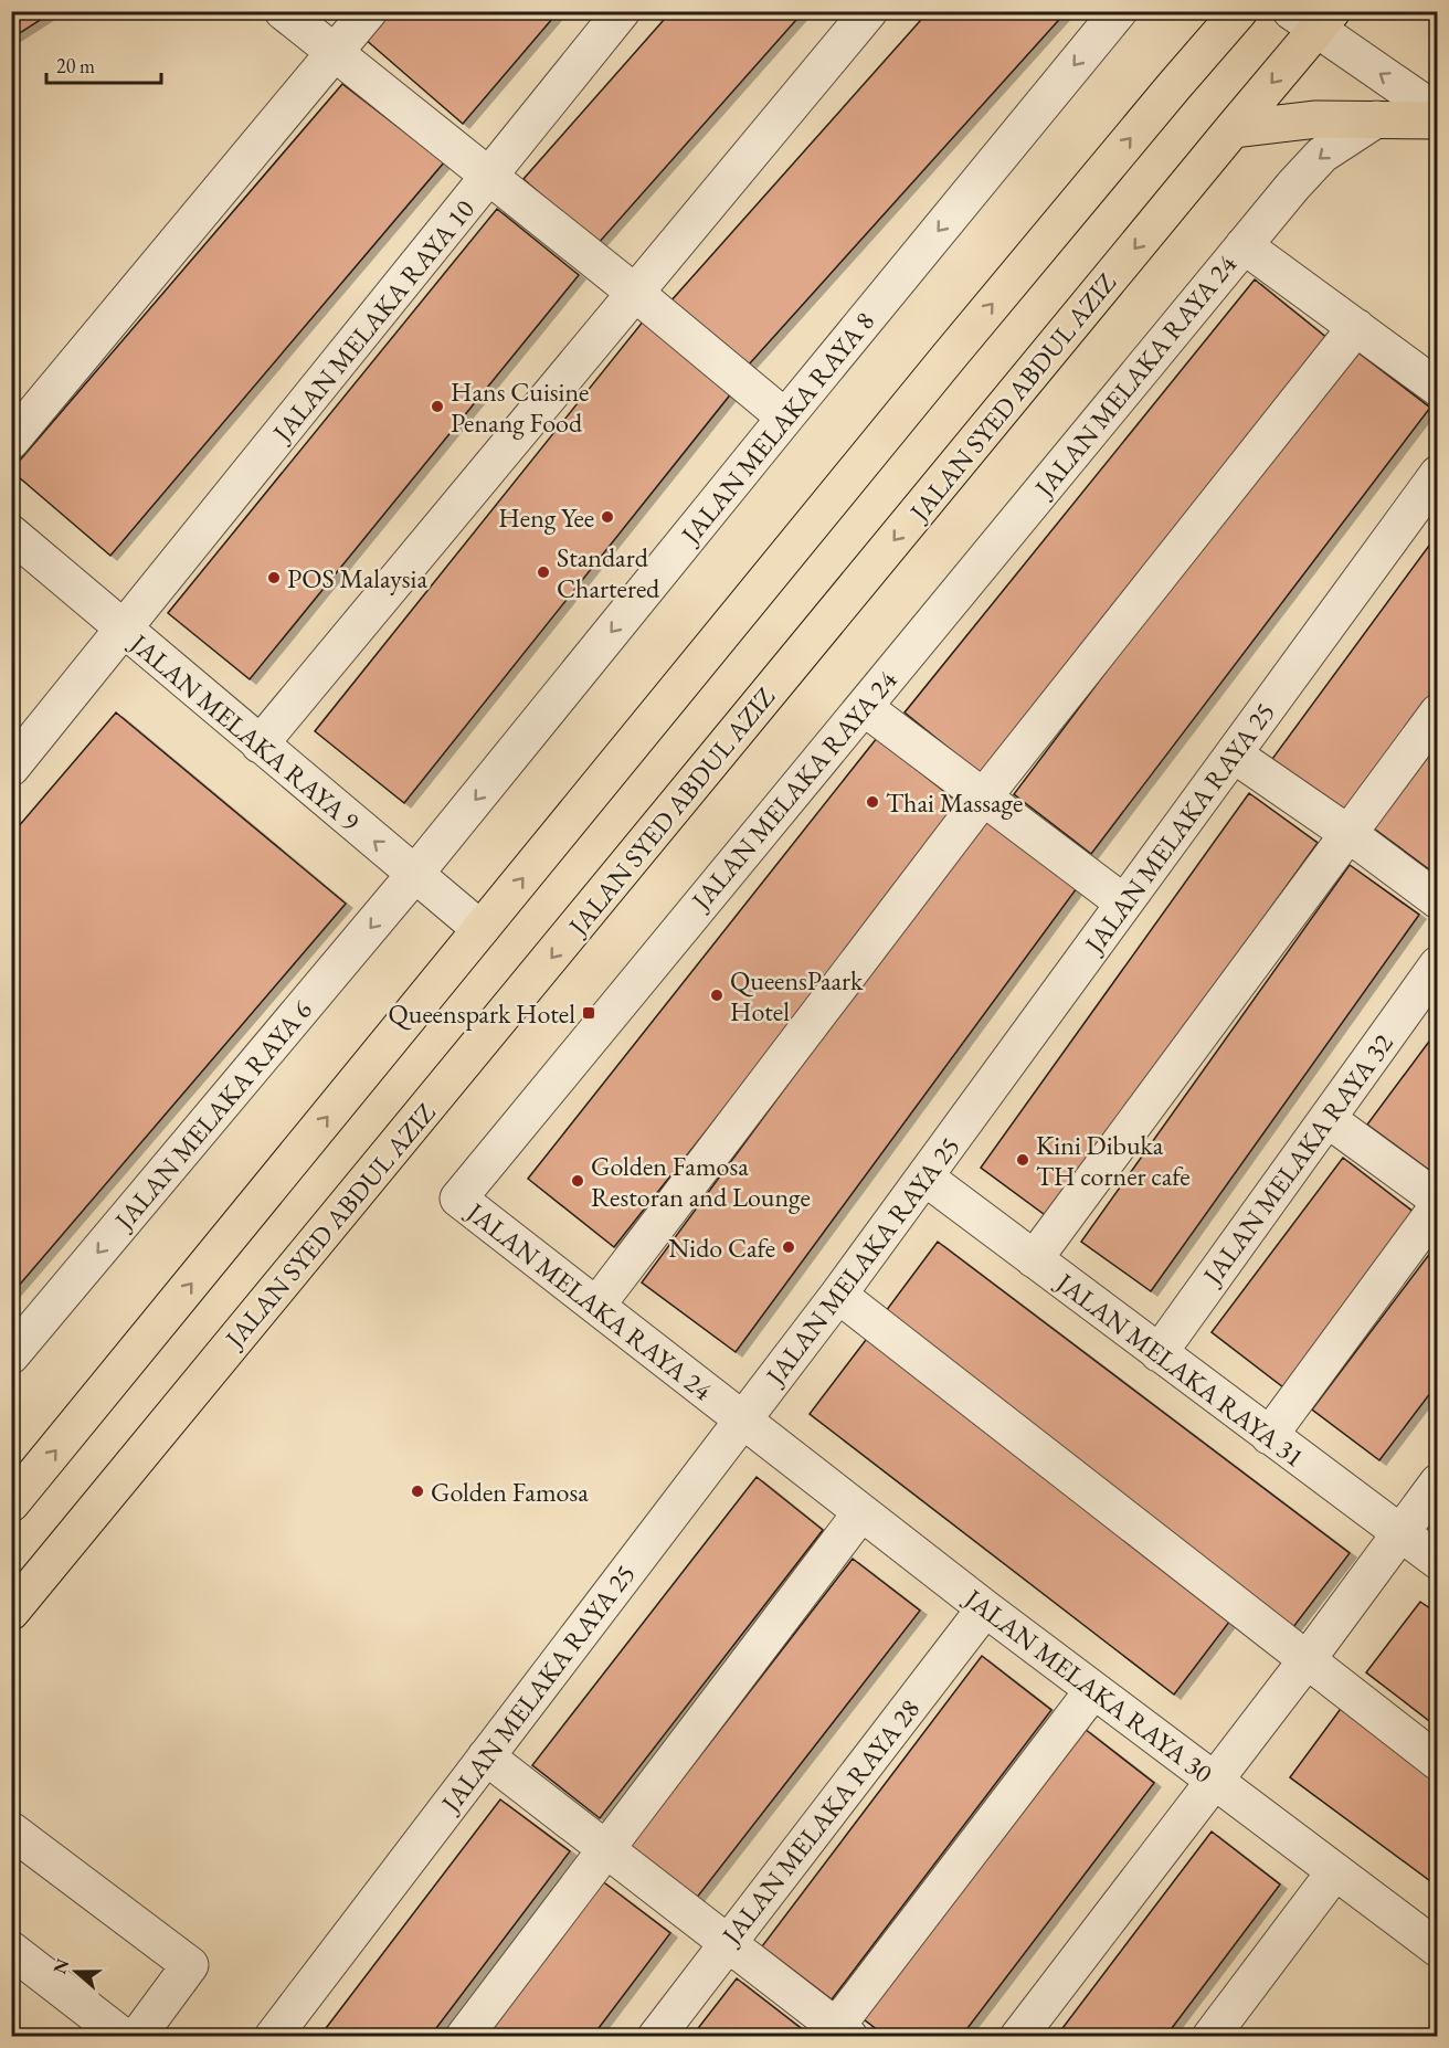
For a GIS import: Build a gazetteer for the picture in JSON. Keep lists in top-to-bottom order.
{
  "streets": {
    "main road": ["JALAN SYED ABDUL AZIZ"],
    "street": [
      "JALAN MELAKA RAYA 10",
      "JALAN MELAKA RAYA 24",
      "JALAN MELAKA RAYA 8",
      "JALAN MELAKA RAYA 9",
      "JALAN MELAKA RAYA 25",
      "JALAN MELAKA RAYA 6",
      "JALAN MELAKA RAYA 32",
      "JALAN MELAKA RAYA 31",
      "JALAN MELAKA RAYA 30",
      "JALAN MELAKA RAYA 28"
    ]
  },
  "crossings": [
    ["JALAN MELAKA RAYA 10", "JALAN MELAKA RAYA 9"],
    ["JALAN MELAKA RAYA 24", "JALAN MELAKA RAYA 25"],
    ["JALAN MELAKA RAYA 24", "JALAN MELAKA RAYA 30"],
    ["JALAN MELAKA RAYA 8", "JALAN MELAKA RAYA 9"],
    ["JALAN MELAKA RAYA 8", "JALAN MELAKA RAYA 6"],
    ["JALAN MELAKA RAYA 9", "JALAN MELAKA RAYA 6"],
    ["JALAN MELAKA RAYA 25", "JALAN MELAKA RAYA 31"],
    ["JALAN MELAKA RAYA 25", "JALAN MELAKA RAYA 30"],
    ["JALAN MELAKA RAYA 32", "JALAN MELAKA RAYA 31"],
    ["JALAN MELAKA RAYA 30", "JALAN MELAKA RAYA 28"]
  ],
  "one_way": ["JALAN MELAKA RAYA 6"],
  "places": {
    "other": [
      "Hans Cuisine Penang Food",
      "Heng Yee",
      "Standard Chartered",
      "POS Malaysia",
      "Thai Massage",
      "QueensPaark Hotel",
      "Kini Dibuka TH corner cafe",
      "Golden Famosa Restoran and Lounge",
      "Nido Cafe",
      "Golden Famosa"
    ],
    "transit": ["Queenspark Hotel"]
  },
  "scale_bar": "20 m",
  "north": "left"
}
